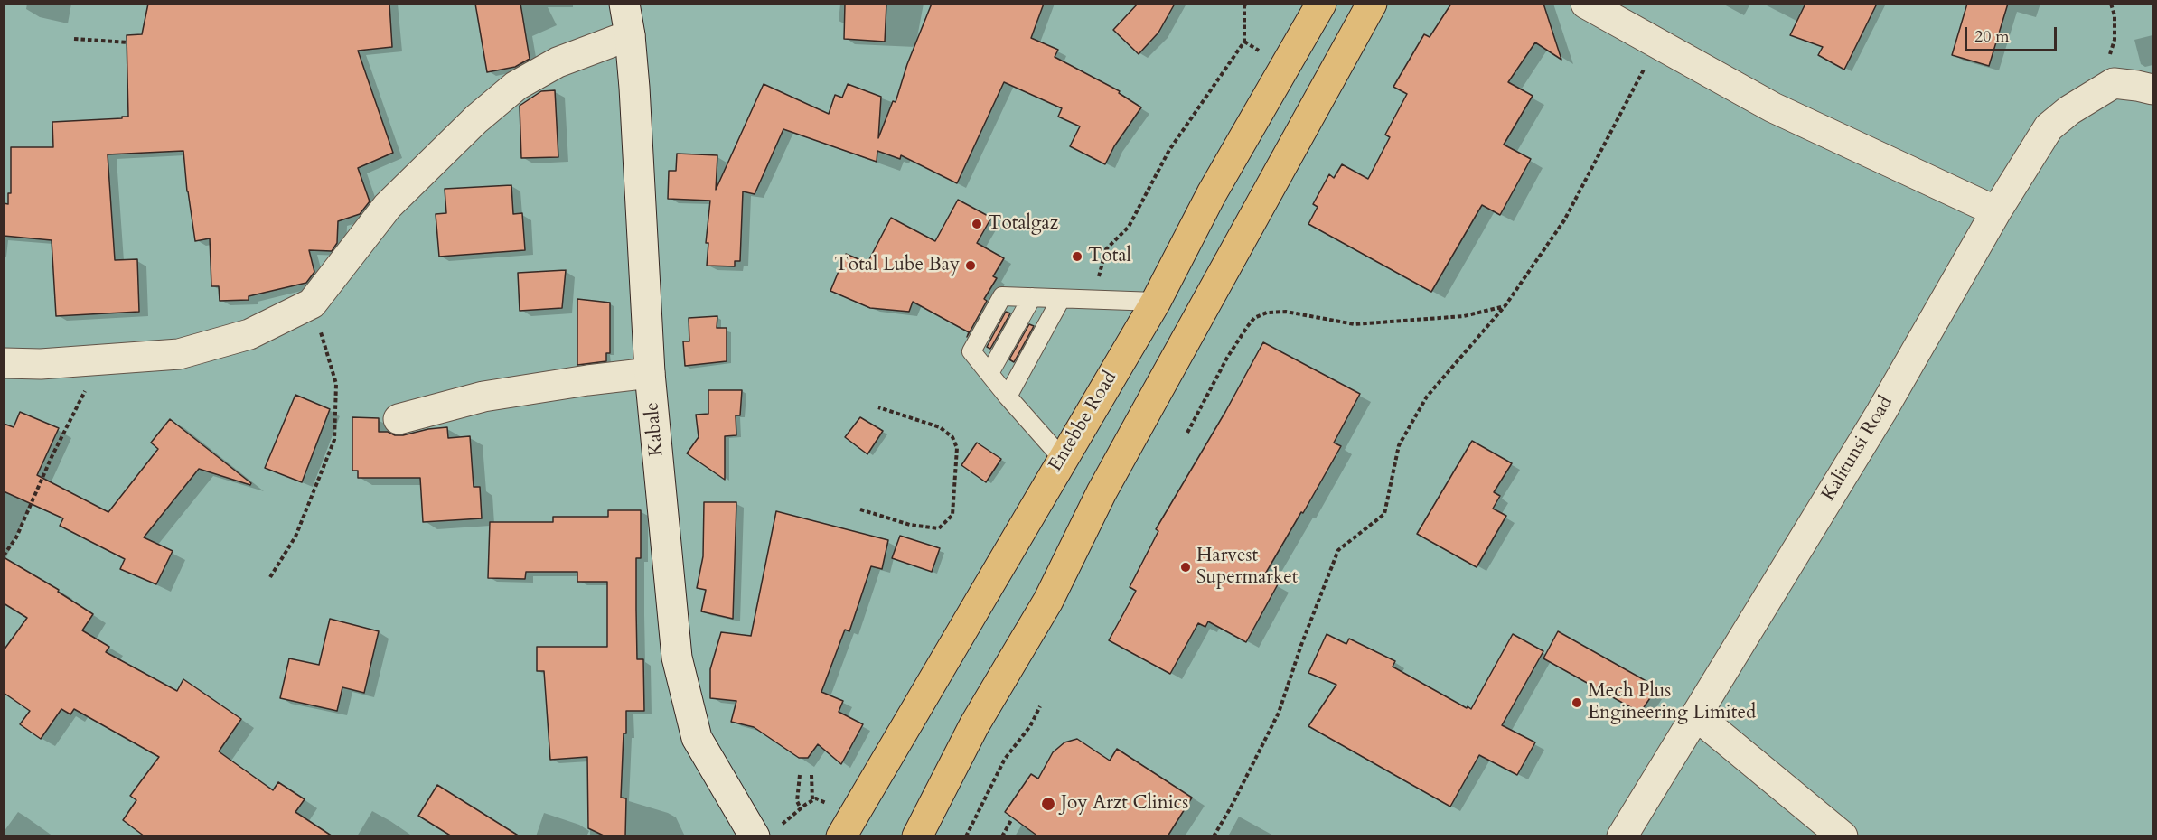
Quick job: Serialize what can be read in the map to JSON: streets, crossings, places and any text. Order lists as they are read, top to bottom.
{
  "streets": {
    "highway": ["Entebbe Road"],
    "street": ["Kabale", "Kalitunsi Road"]
  },
  "places": [
    "Totalgaz",
    "Total",
    "Total Lube Bay",
    "Harvest Supermarket",
    "Mech Plus Engineering Limited",
    "Joy Arzt Clinics"
  ],
  "scale_bar": "20 m"
}
